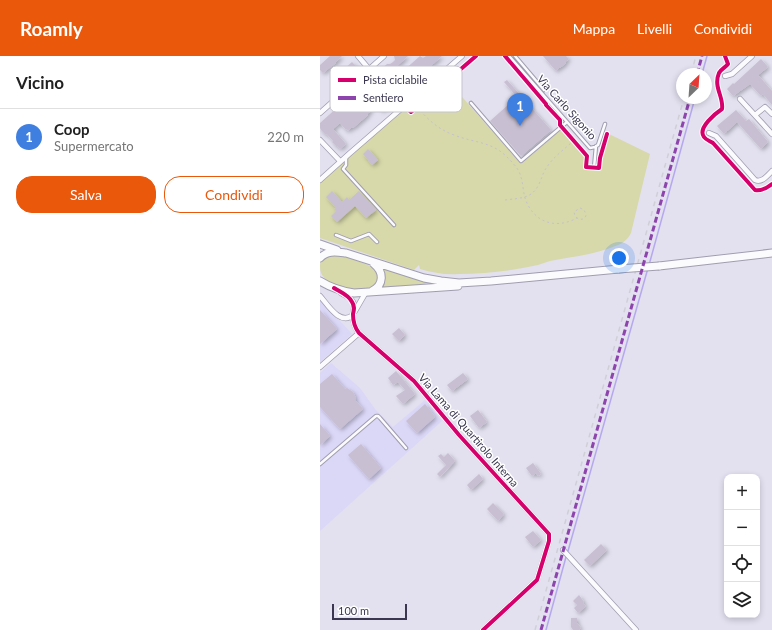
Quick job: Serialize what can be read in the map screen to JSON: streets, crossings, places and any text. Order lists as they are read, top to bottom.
{
  "streets": {
    "street": ["Via Lama di Quartirolo Interna"],
    "lane": ["Via Carlo Sigonio"]
  },
  "legend": ["Pista ciclabile", "Sentiero"],
  "scale_bar": "100 m",
  "north": "top right",
  "page": {
    "header": "Roamly",
    "nav": ["Mappa", "Livelli", "Condividi"],
    "heading": "Vicino",
    "pins": "1",
    "list": [
      {
        "mark": "1",
        "name": "Coop",
        "note": "Supermercato",
        "value": "220 m"
      }
    ],
    "buttons": ["Salva", "Condividi"],
    "map_buttons": ["+", "−"],
    "scale": "100 m"
  }
}
